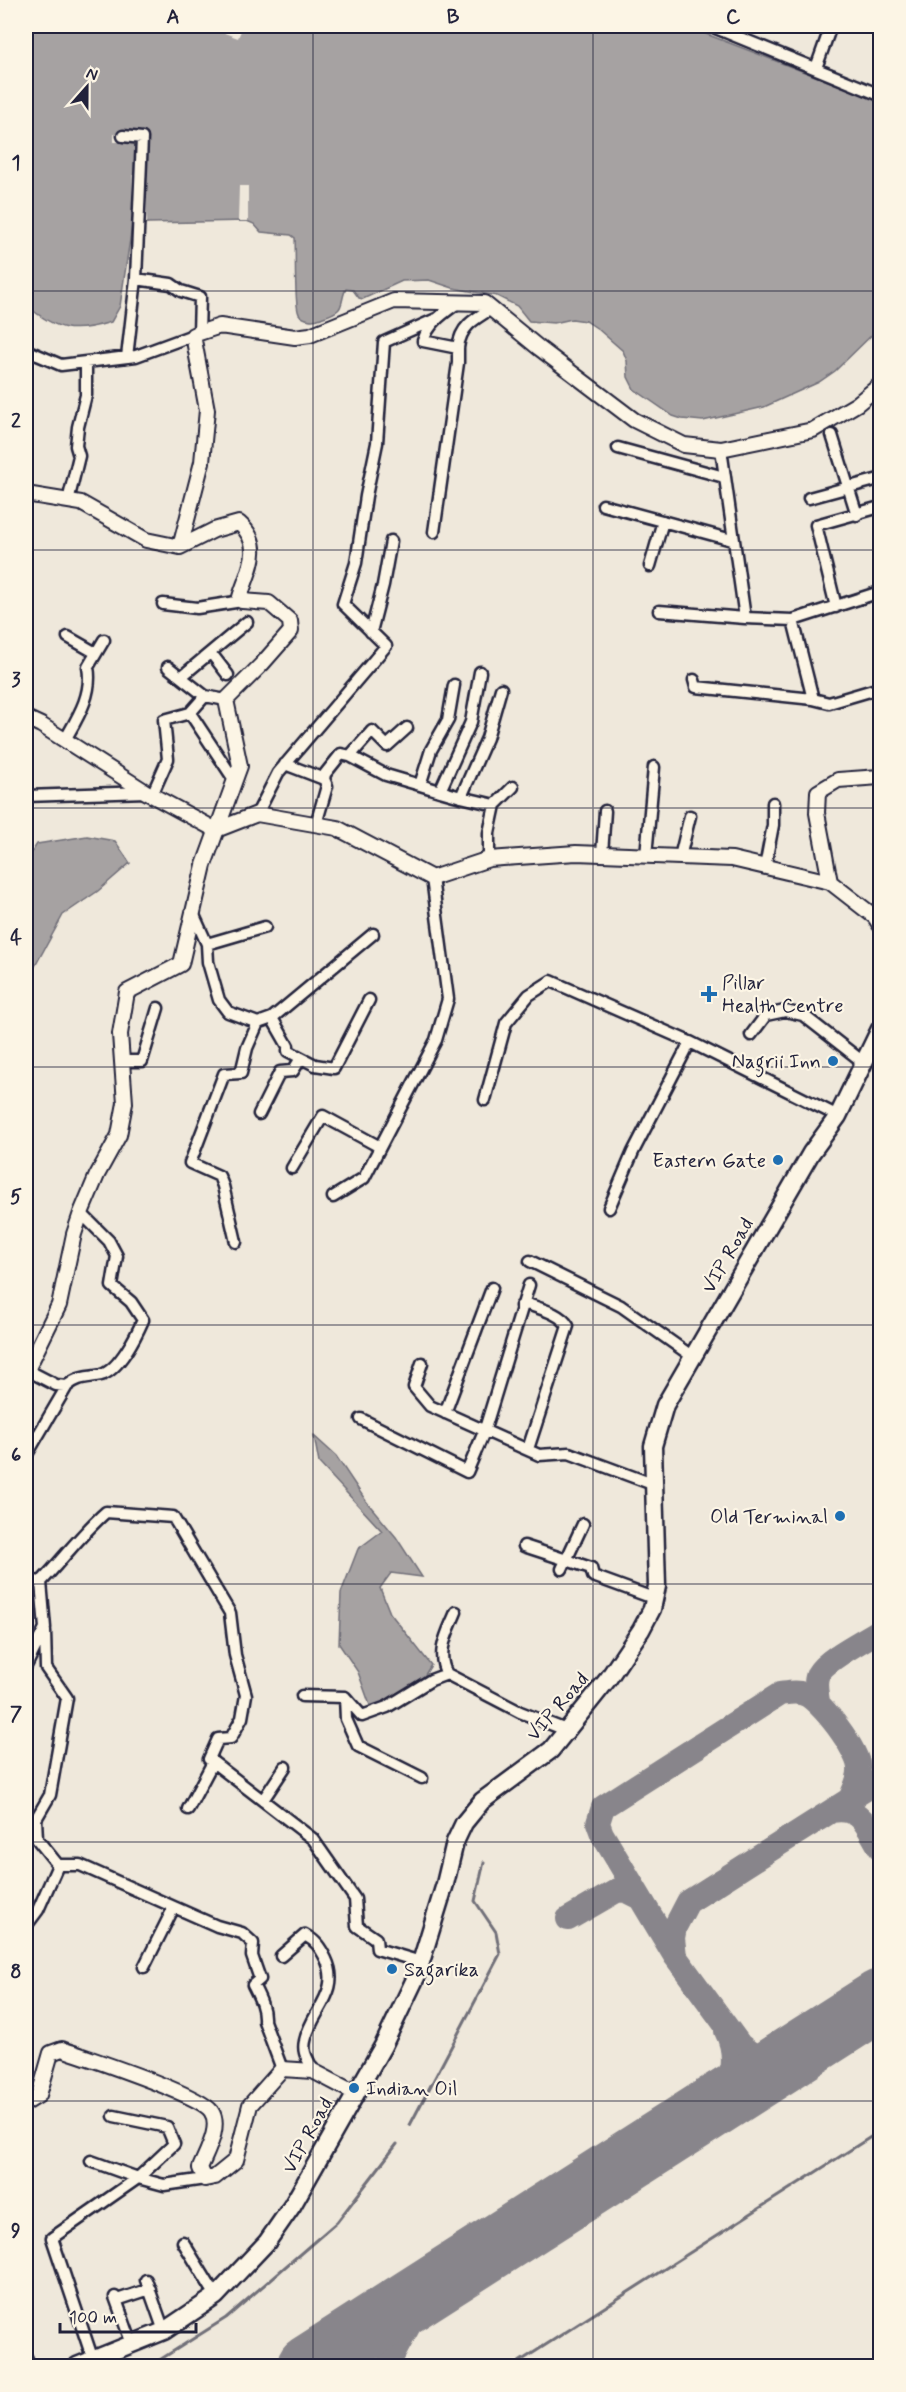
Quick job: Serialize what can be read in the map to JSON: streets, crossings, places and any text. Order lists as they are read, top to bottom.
{
  "streets": {
    "highway": ["VIP Road"]
  },
  "places": {
    "health": ["Pillar Health Centre"],
    "other": [
      "Nagrii Inn",
      "Eastern Gate",
      "Old Terminal",
      "Sagarika",
      "Indian Oil"
    ]
  },
  "scale_bar": "100 m",
  "north": "top",
  "grid": {
    "columns": ["A", "B", "C"],
    "rows": [
      "1",
      "2",
      "3",
      "4",
      "5",
      "6",
      "7",
      "8",
      "9"
    ]
  }
}
